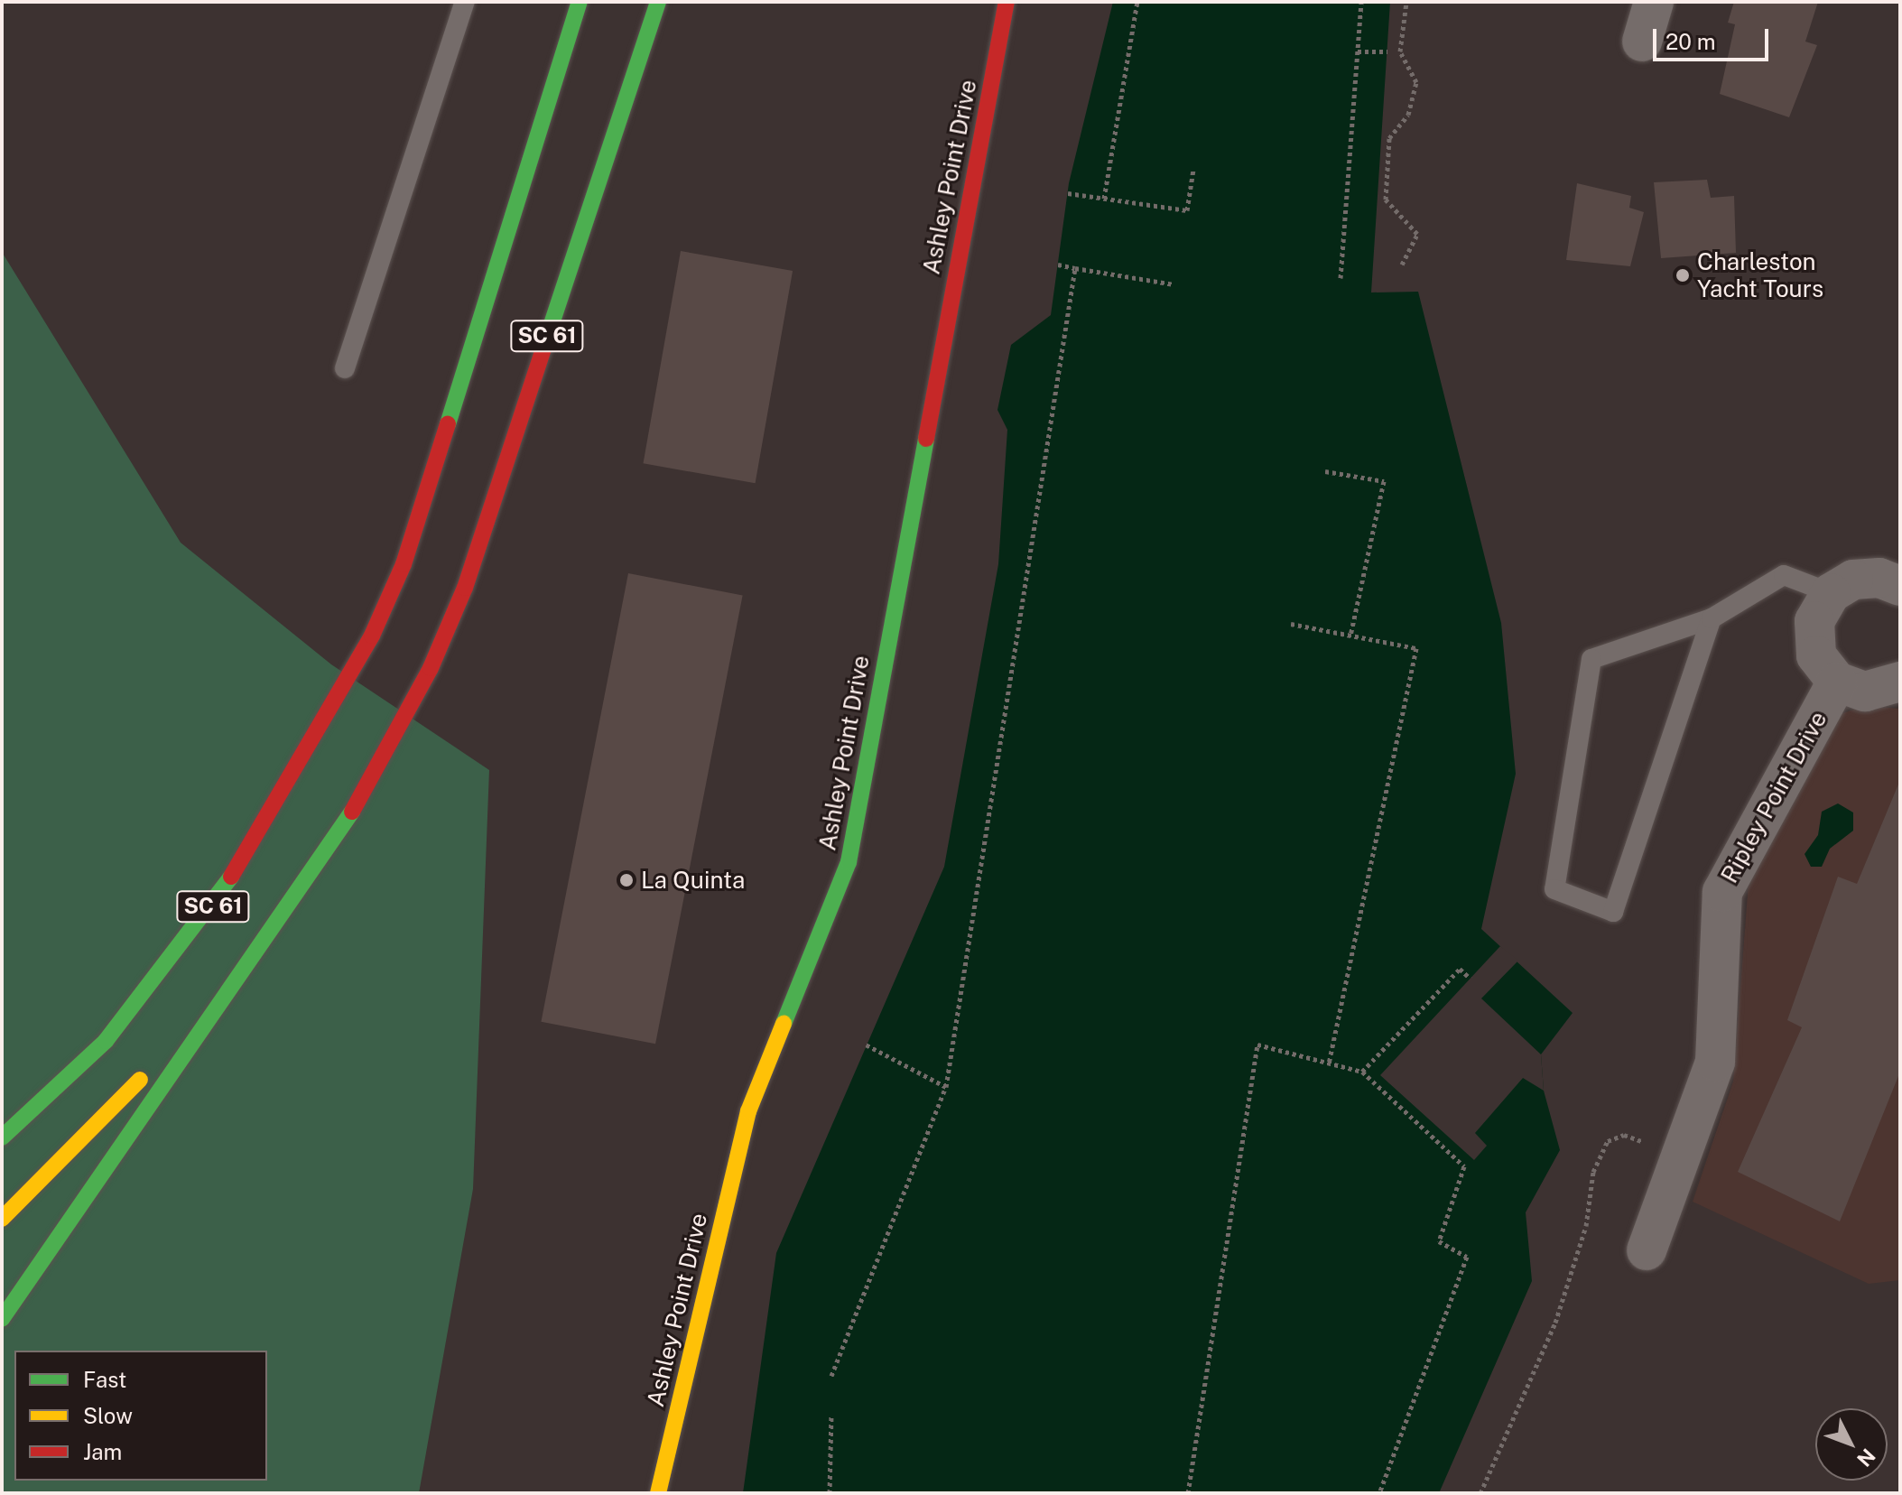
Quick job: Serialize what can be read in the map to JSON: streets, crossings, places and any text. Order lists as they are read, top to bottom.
{
  "streets": {
    "main road": ["Ashley Point Drive", "SC 61"],
    "street": ["Ripley Point Drive"]
  },
  "places": ["Charleston Yacht Tours", "La Quinta"],
  "legend": ["Fast", "Slow", "Jam"],
  "scale_bar": "20 m",
  "north": "bottom right"
}
